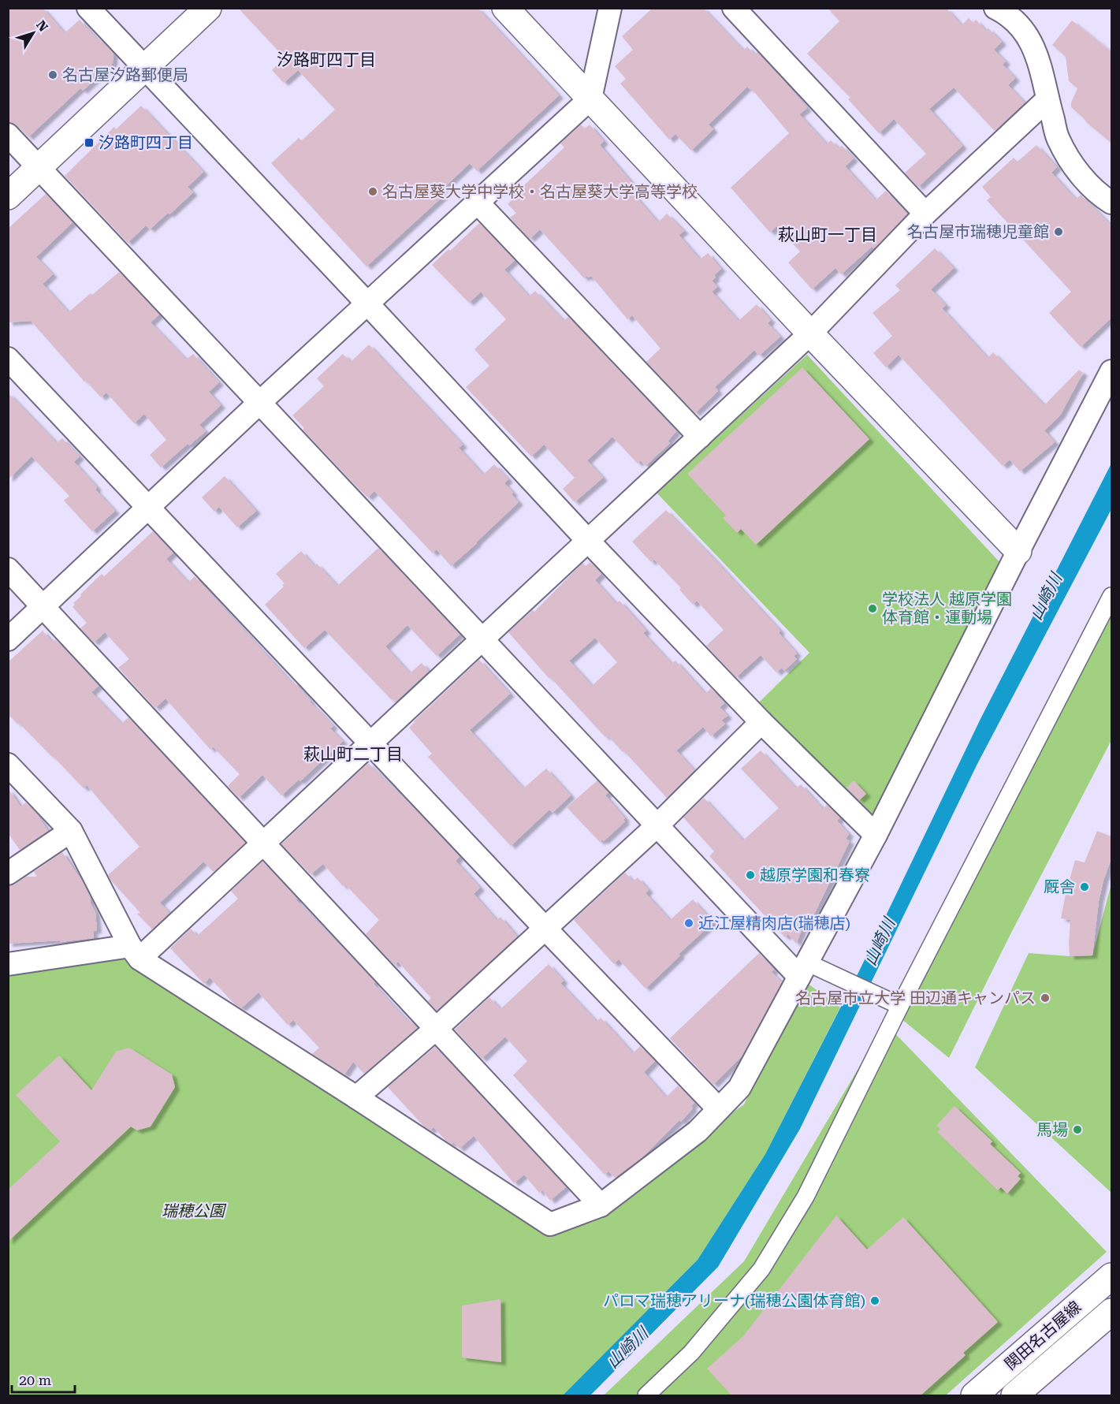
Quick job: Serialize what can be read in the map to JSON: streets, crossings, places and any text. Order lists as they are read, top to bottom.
{
  "streets": {
    "street": ["関田名古屋線"]
  },
  "districts": ["汐路町四丁目", "萩山町一丁目", "萩山町二丁目"],
  "water": ["山崎川"],
  "parks": ["瑞穂公園"],
  "places": {
    "other": [
      "名古屋汐路郵便局",
      "名古屋葵大学中学校・名古屋葵大学高等学校",
      "名古屋市瑞穂児童館",
      "学校法人 越原学園 体育館・運動場",
      "越原学園和春寮",
      "厩舎",
      "近江屋精肉店(瑞穂店)",
      "名古屋市立大学 田辺通キャンパス",
      "馬場",
      "パロマ瑞穂アリーナ(瑞穂公園体育館)"
    ],
    "transit": ["汐路町四丁目"]
  },
  "scale_bar": "20 m",
  "north": "top right"
}
